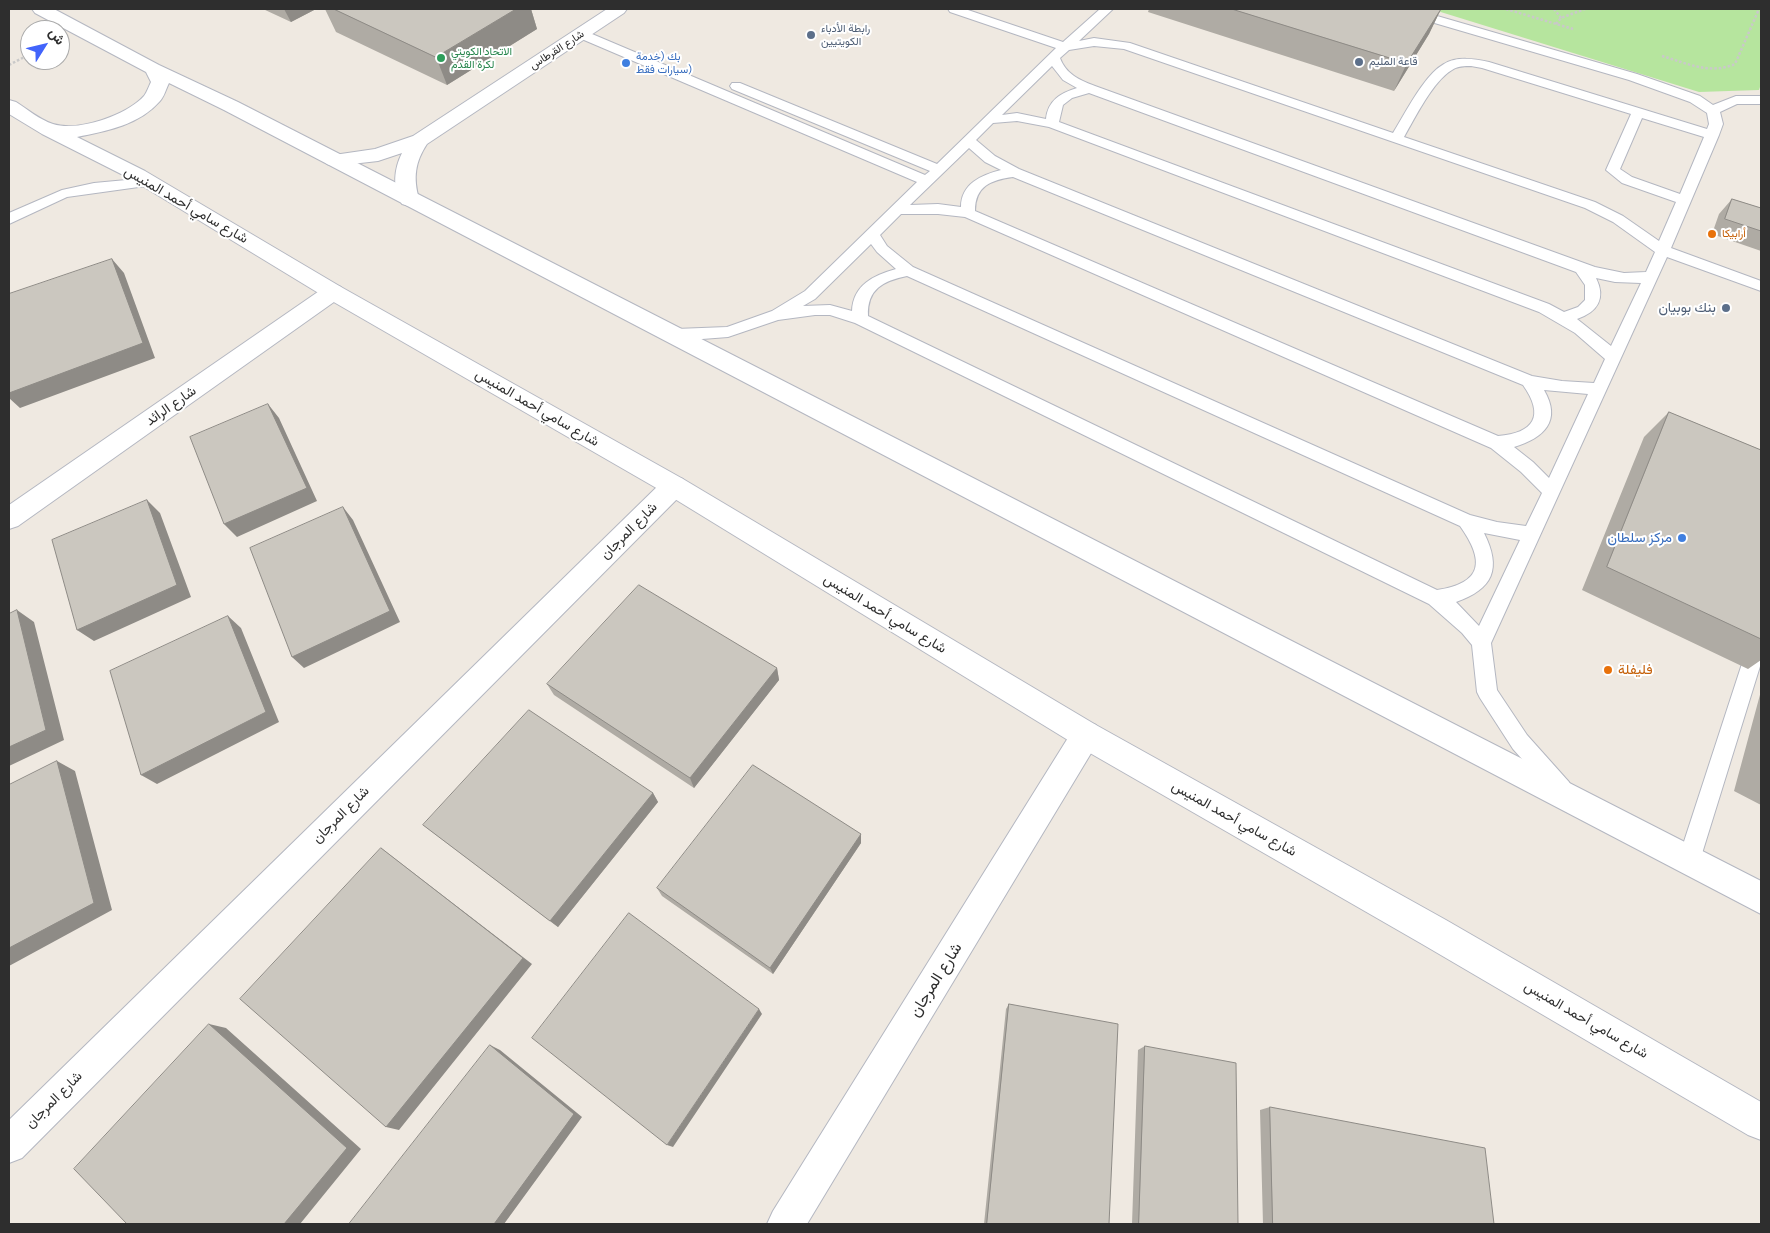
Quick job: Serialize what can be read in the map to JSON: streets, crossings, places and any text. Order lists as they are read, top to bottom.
{
  "streets": {
    "main road": [
      "شارع القرطاس",
      "شارع سامي أحمد المنيس",
      "شارع الرائد",
      "شارع المرجان"
    ]
  },
  "crossings": [
    ["شارع سامي أحمد المنيس", "شارع الرائد"],
    ["شارع سامي أحمد المنيس", "شارع المرجان"]
  ],
  "places": [
    "رابطة الأدباء الكويتيين",
    "الاتحاد الكويتي لكرة القدم",
    "قاعة المليم",
    "بك (خدمة سيارات فقط)",
    "أرابيكا",
    "بنك بوبيان",
    "مركز سلطان",
    "فليفلة"
  ],
  "north": "top right"
}
